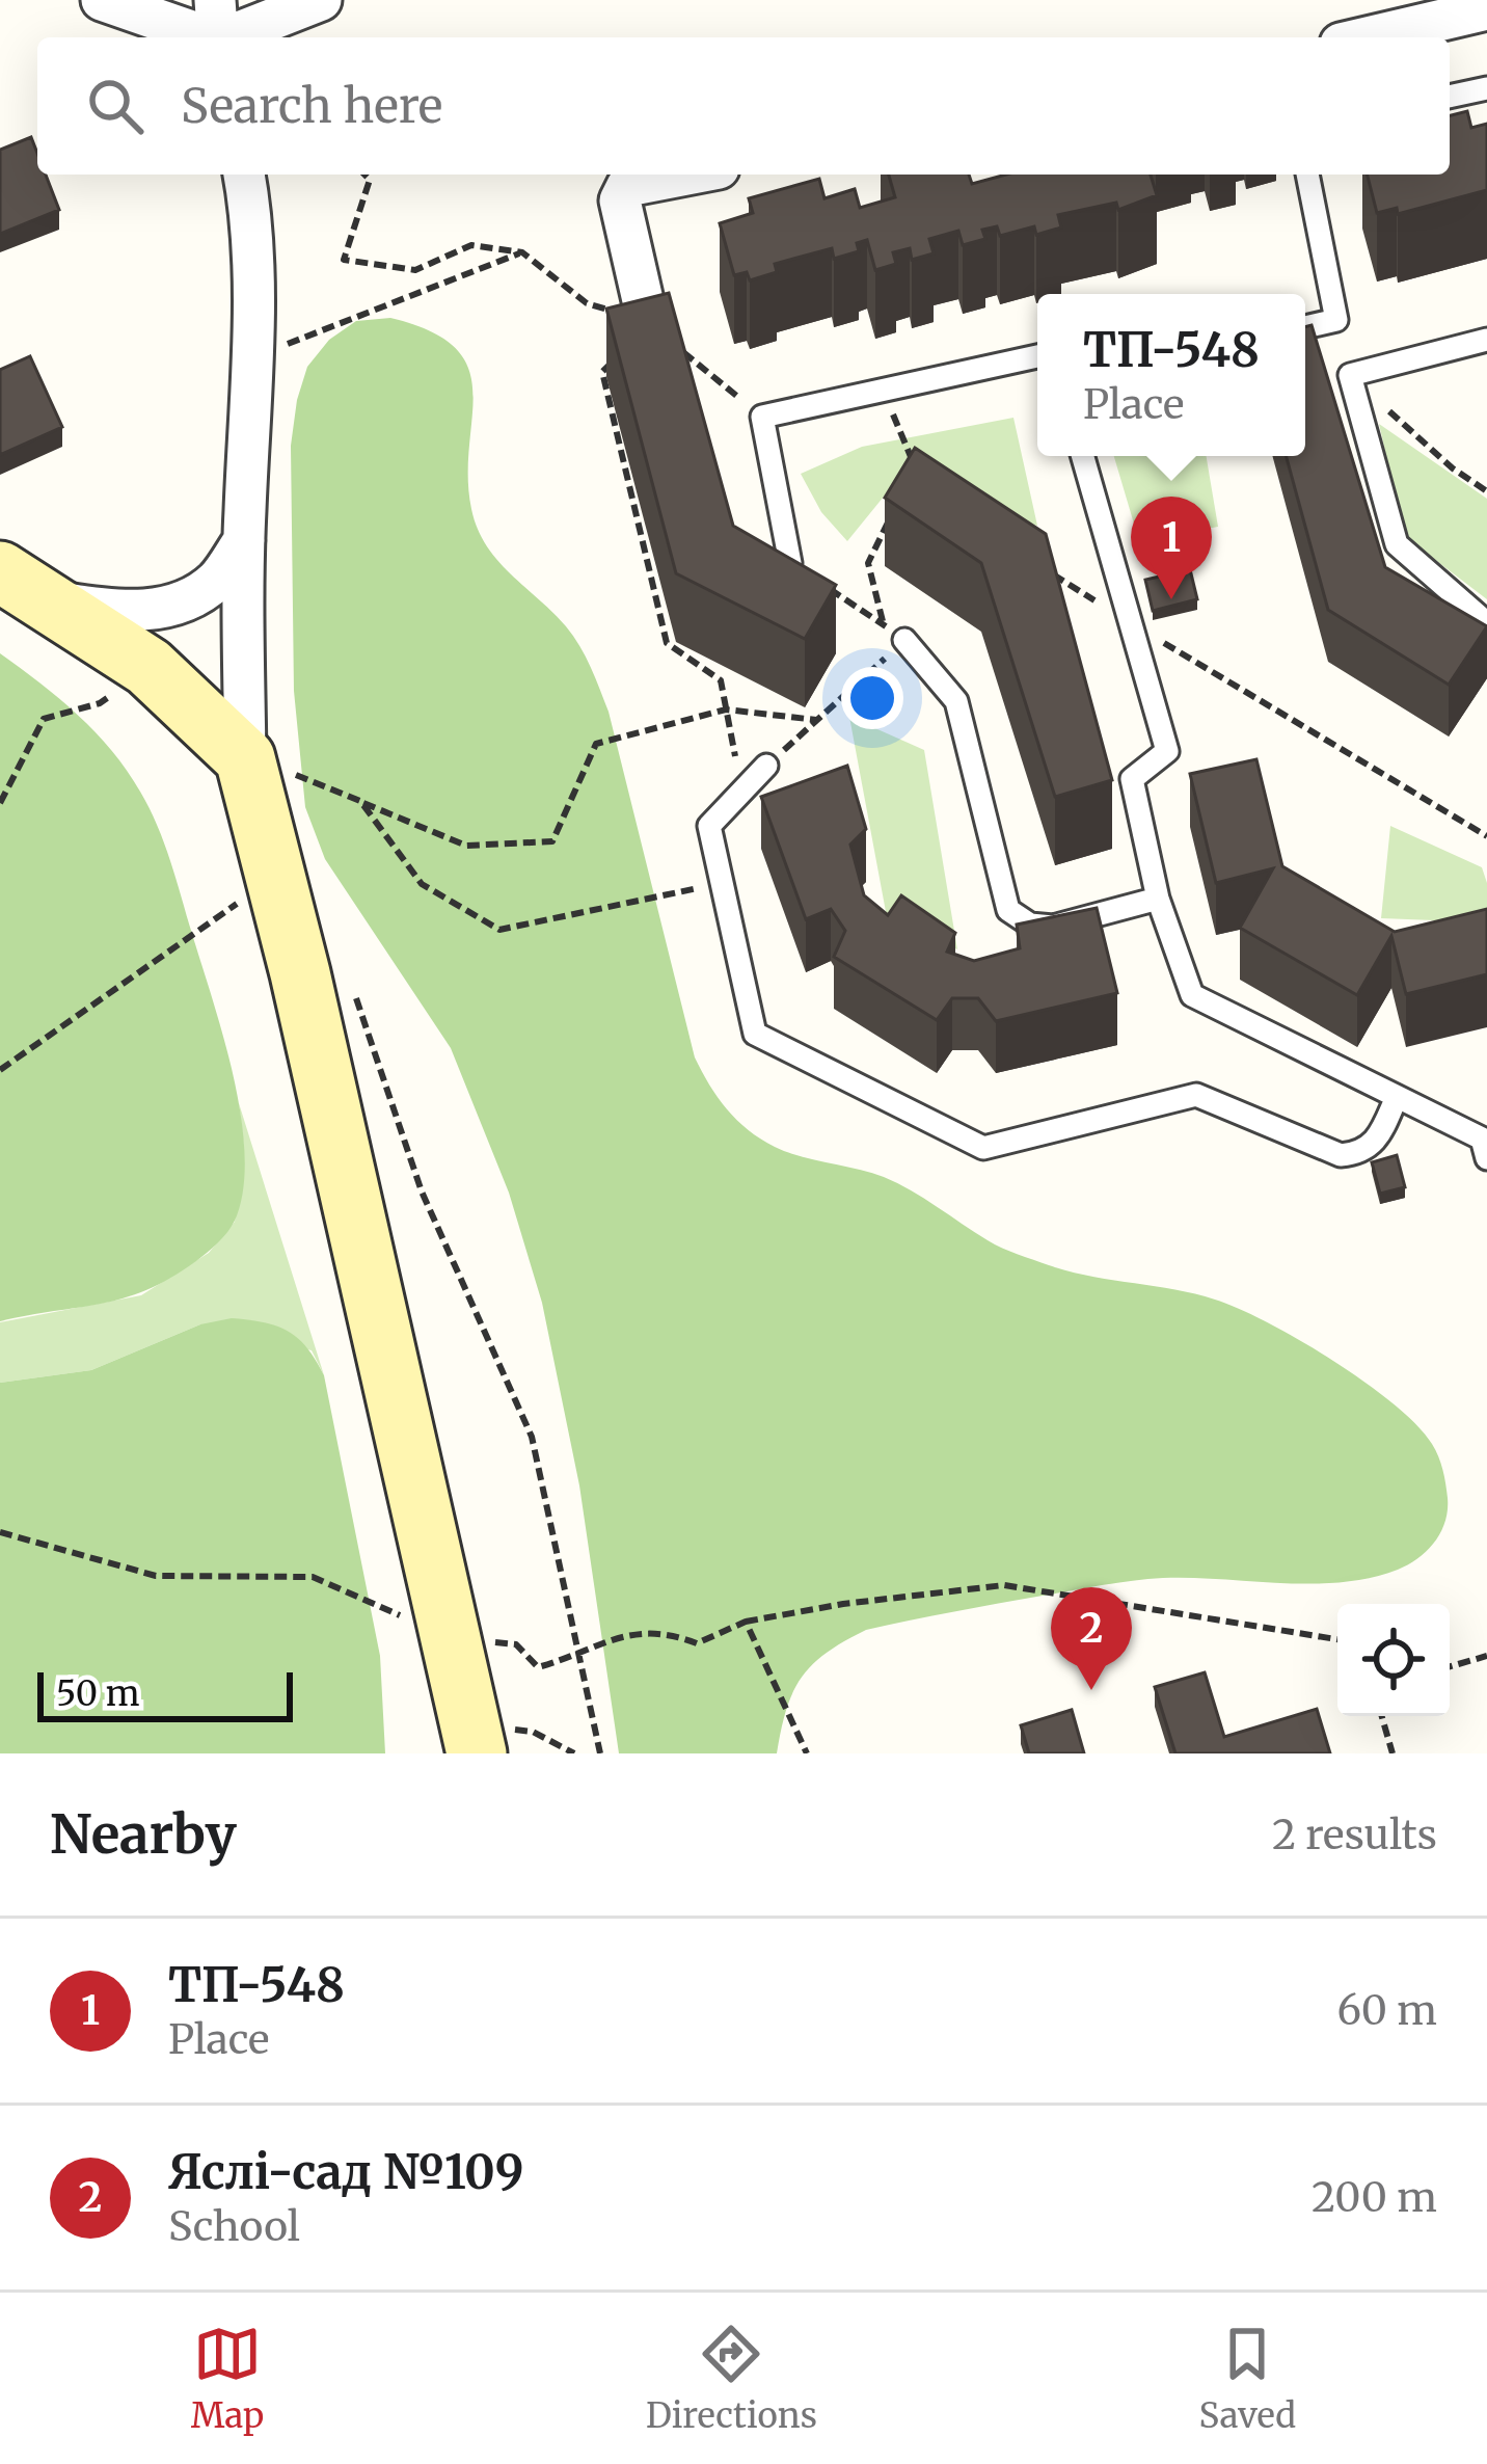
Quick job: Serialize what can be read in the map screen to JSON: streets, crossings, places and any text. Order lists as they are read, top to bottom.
{
  "scale_bar": "50 m",
  "page": {
    "search": "Search here",
    "popup": ["ТП-548", "Place"],
    "pins": ["1", "2"],
    "scale": "50 m",
    "heading": ["Nearby", "2 results"],
    "list": [
      {
        "mark": "1",
        "name": "ТП-548",
        "note": "Place",
        "value": "60 m"
      },
      {
        "mark": "2",
        "name": "Яслі-сад №109",
        "note": "School",
        "value": "200 m"
      }
    ],
    "nav": ["Map", "Directions", "Saved"]
  }
}
